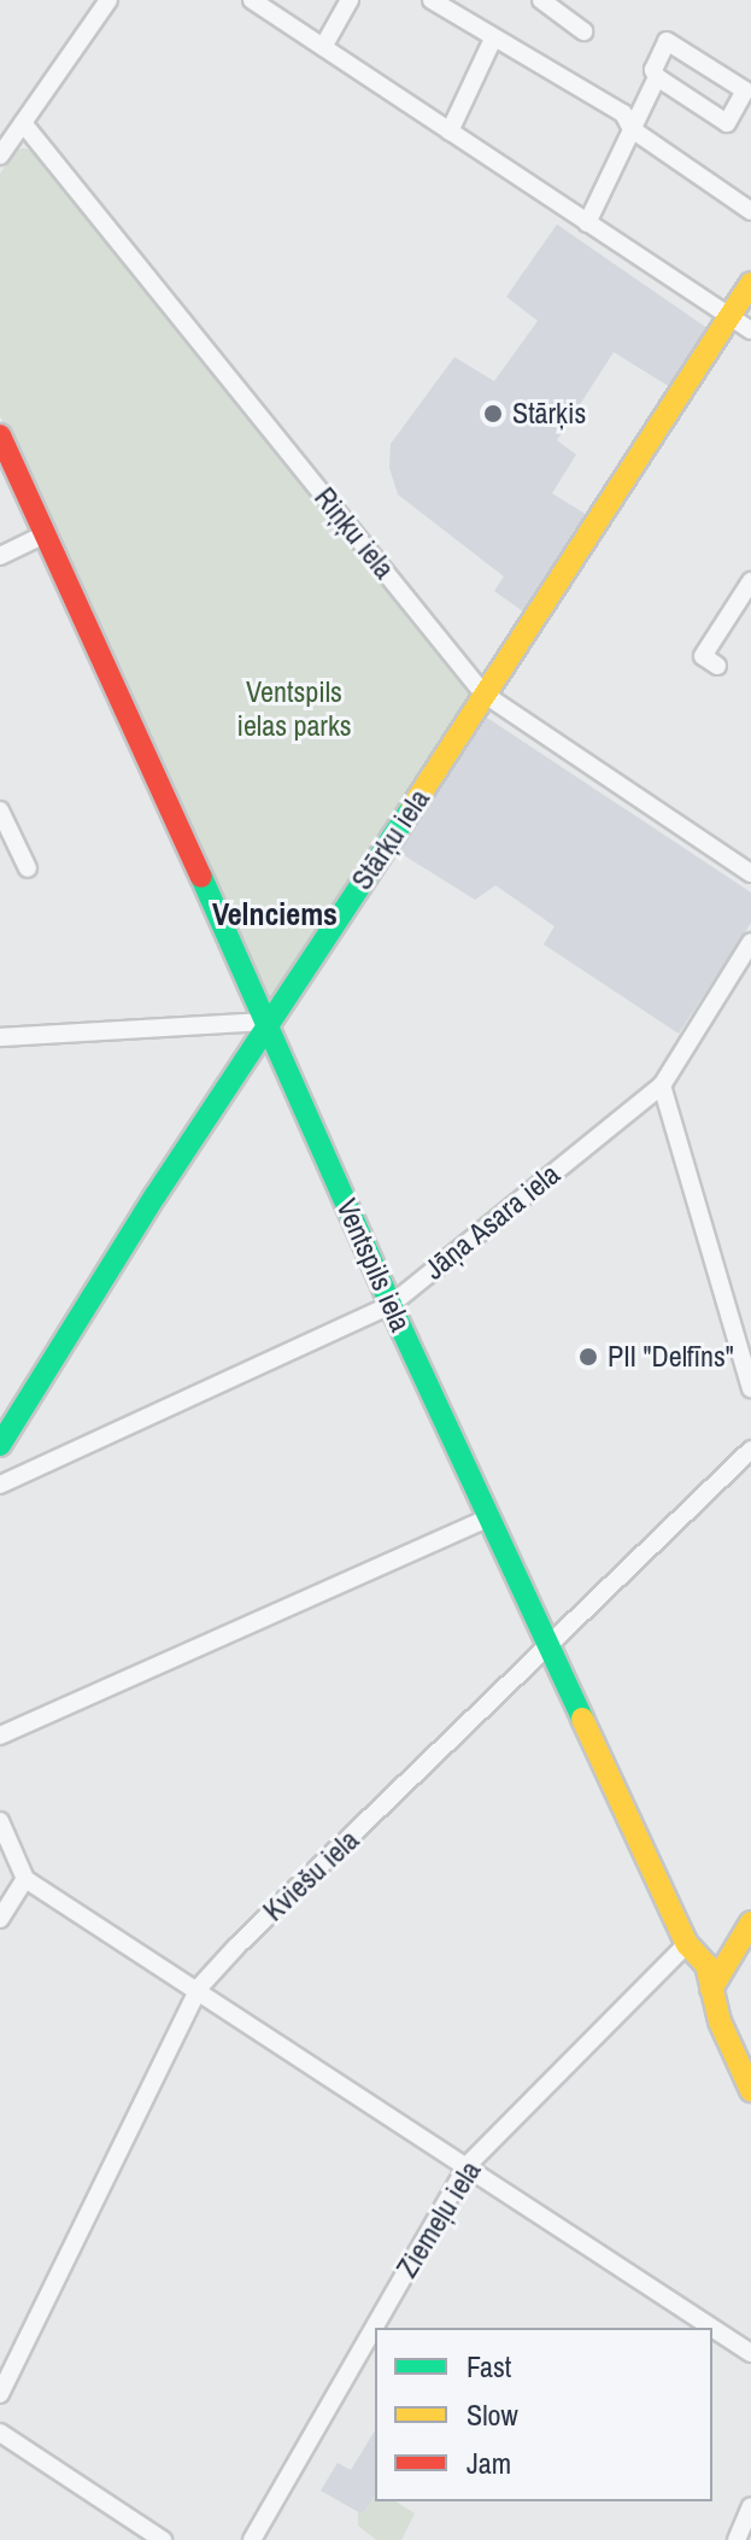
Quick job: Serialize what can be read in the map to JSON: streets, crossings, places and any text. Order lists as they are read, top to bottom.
{
  "streets": {
    "street": [
      "Riņķu iela",
      "Stārķu iela",
      "Jāņa Asara iela",
      "Ventspils iela",
      "Kviešu iela",
      "Ziemeļu iela"
    ]
  },
  "crossings": [
    ["Riņķu iela", "Stārķu iela"],
    ["Stārķu iela", "Ventspils iela"],
    ["Jāņa Asara iela", "Ventspils iela"],
    ["Ventspils iela", "Kviešu iela"],
    ["Ventspils iela", "Ziemeļu iela"]
  ],
  "districts": ["Velnciems"],
  "parks": ["Ventspils ielas parks"],
  "places": ["Stārķis", "PII \"Delfīns\""],
  "legend": ["Fast", "Slow", "Jam"]
}
